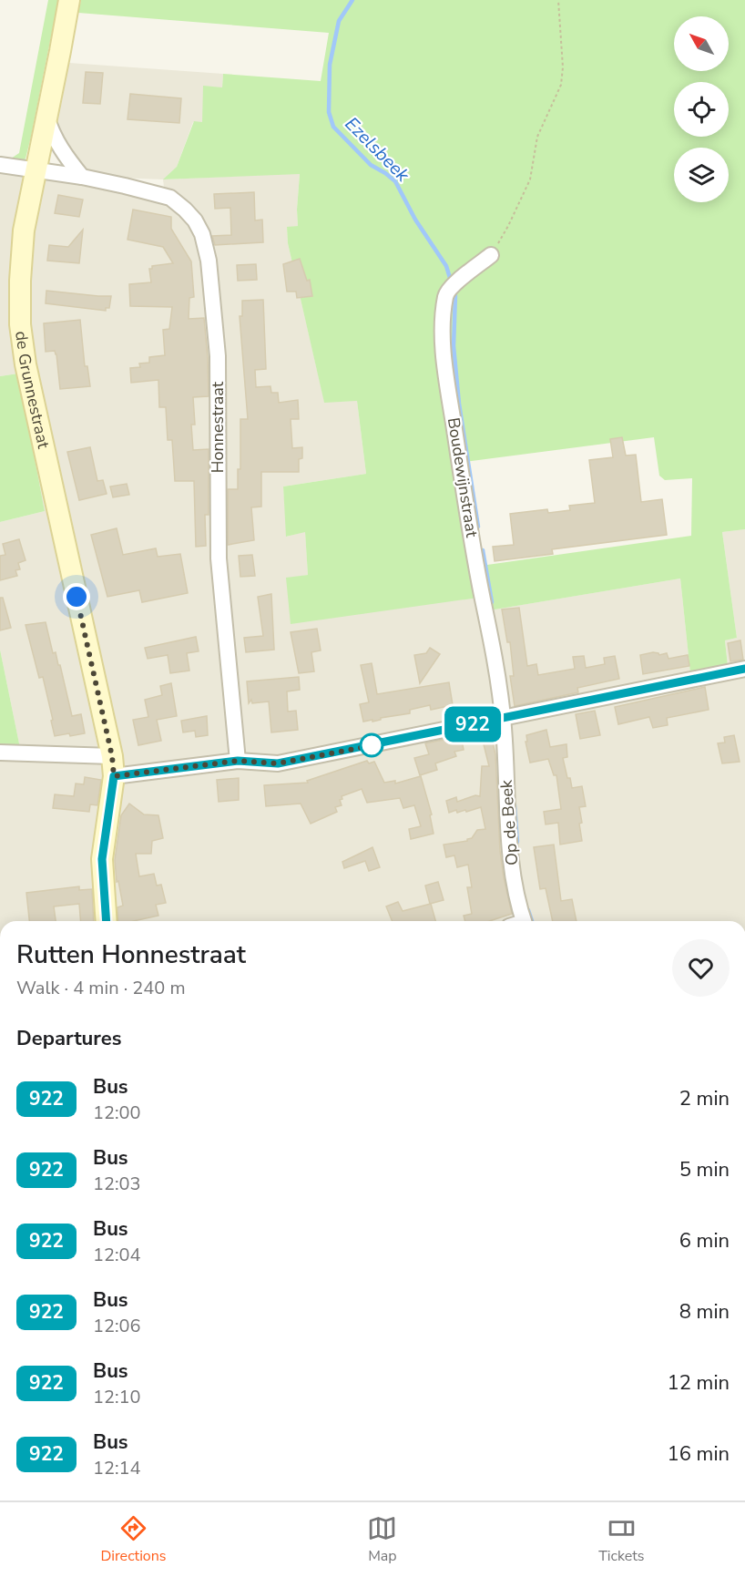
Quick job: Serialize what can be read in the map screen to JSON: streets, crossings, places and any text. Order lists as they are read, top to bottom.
{
  "streets": {
    "street": [
      "de Grunnestraat",
      "Honnestraat",
      "Boudewijnstraat",
      "Op de Beek"
    ]
  },
  "crossings": [
    ["de Grunnestraat", "Honnestraat"],
    ["Boudewijnstraat", "Op de Beek"]
  ],
  "water": ["Ezelsbeek"],
  "lines": ["bus line 922"],
  "north": "top left",
  "page": {
    "on_map": "922",
    "heading": [
      ["Rutten Honnestraat", "Walk · 4 min · 240 m"],
      "Departures"
    ],
    "list": [
      {
        "mark": "922",
        "name": "Bus",
        "note": "12:00",
        "value": "2 min"
      },
      {
        "mark": "922",
        "name": "Bus",
        "note": "12:03",
        "value": "5 min"
      },
      {
        "mark": "922",
        "name": "Bus",
        "note": "12:04",
        "value": "6 min"
      },
      {
        "mark": "922",
        "name": "Bus",
        "note": "12:06",
        "value": "8 min"
      },
      {
        "mark": "922",
        "name": "Bus",
        "note": "12:10",
        "value": "12 min"
      },
      {
        "mark": "922",
        "name": "Bus",
        "note": "12:14",
        "value": "16 min"
      }
    ],
    "tabs": ["Directions", "Map", "Tickets"]
  }
}
